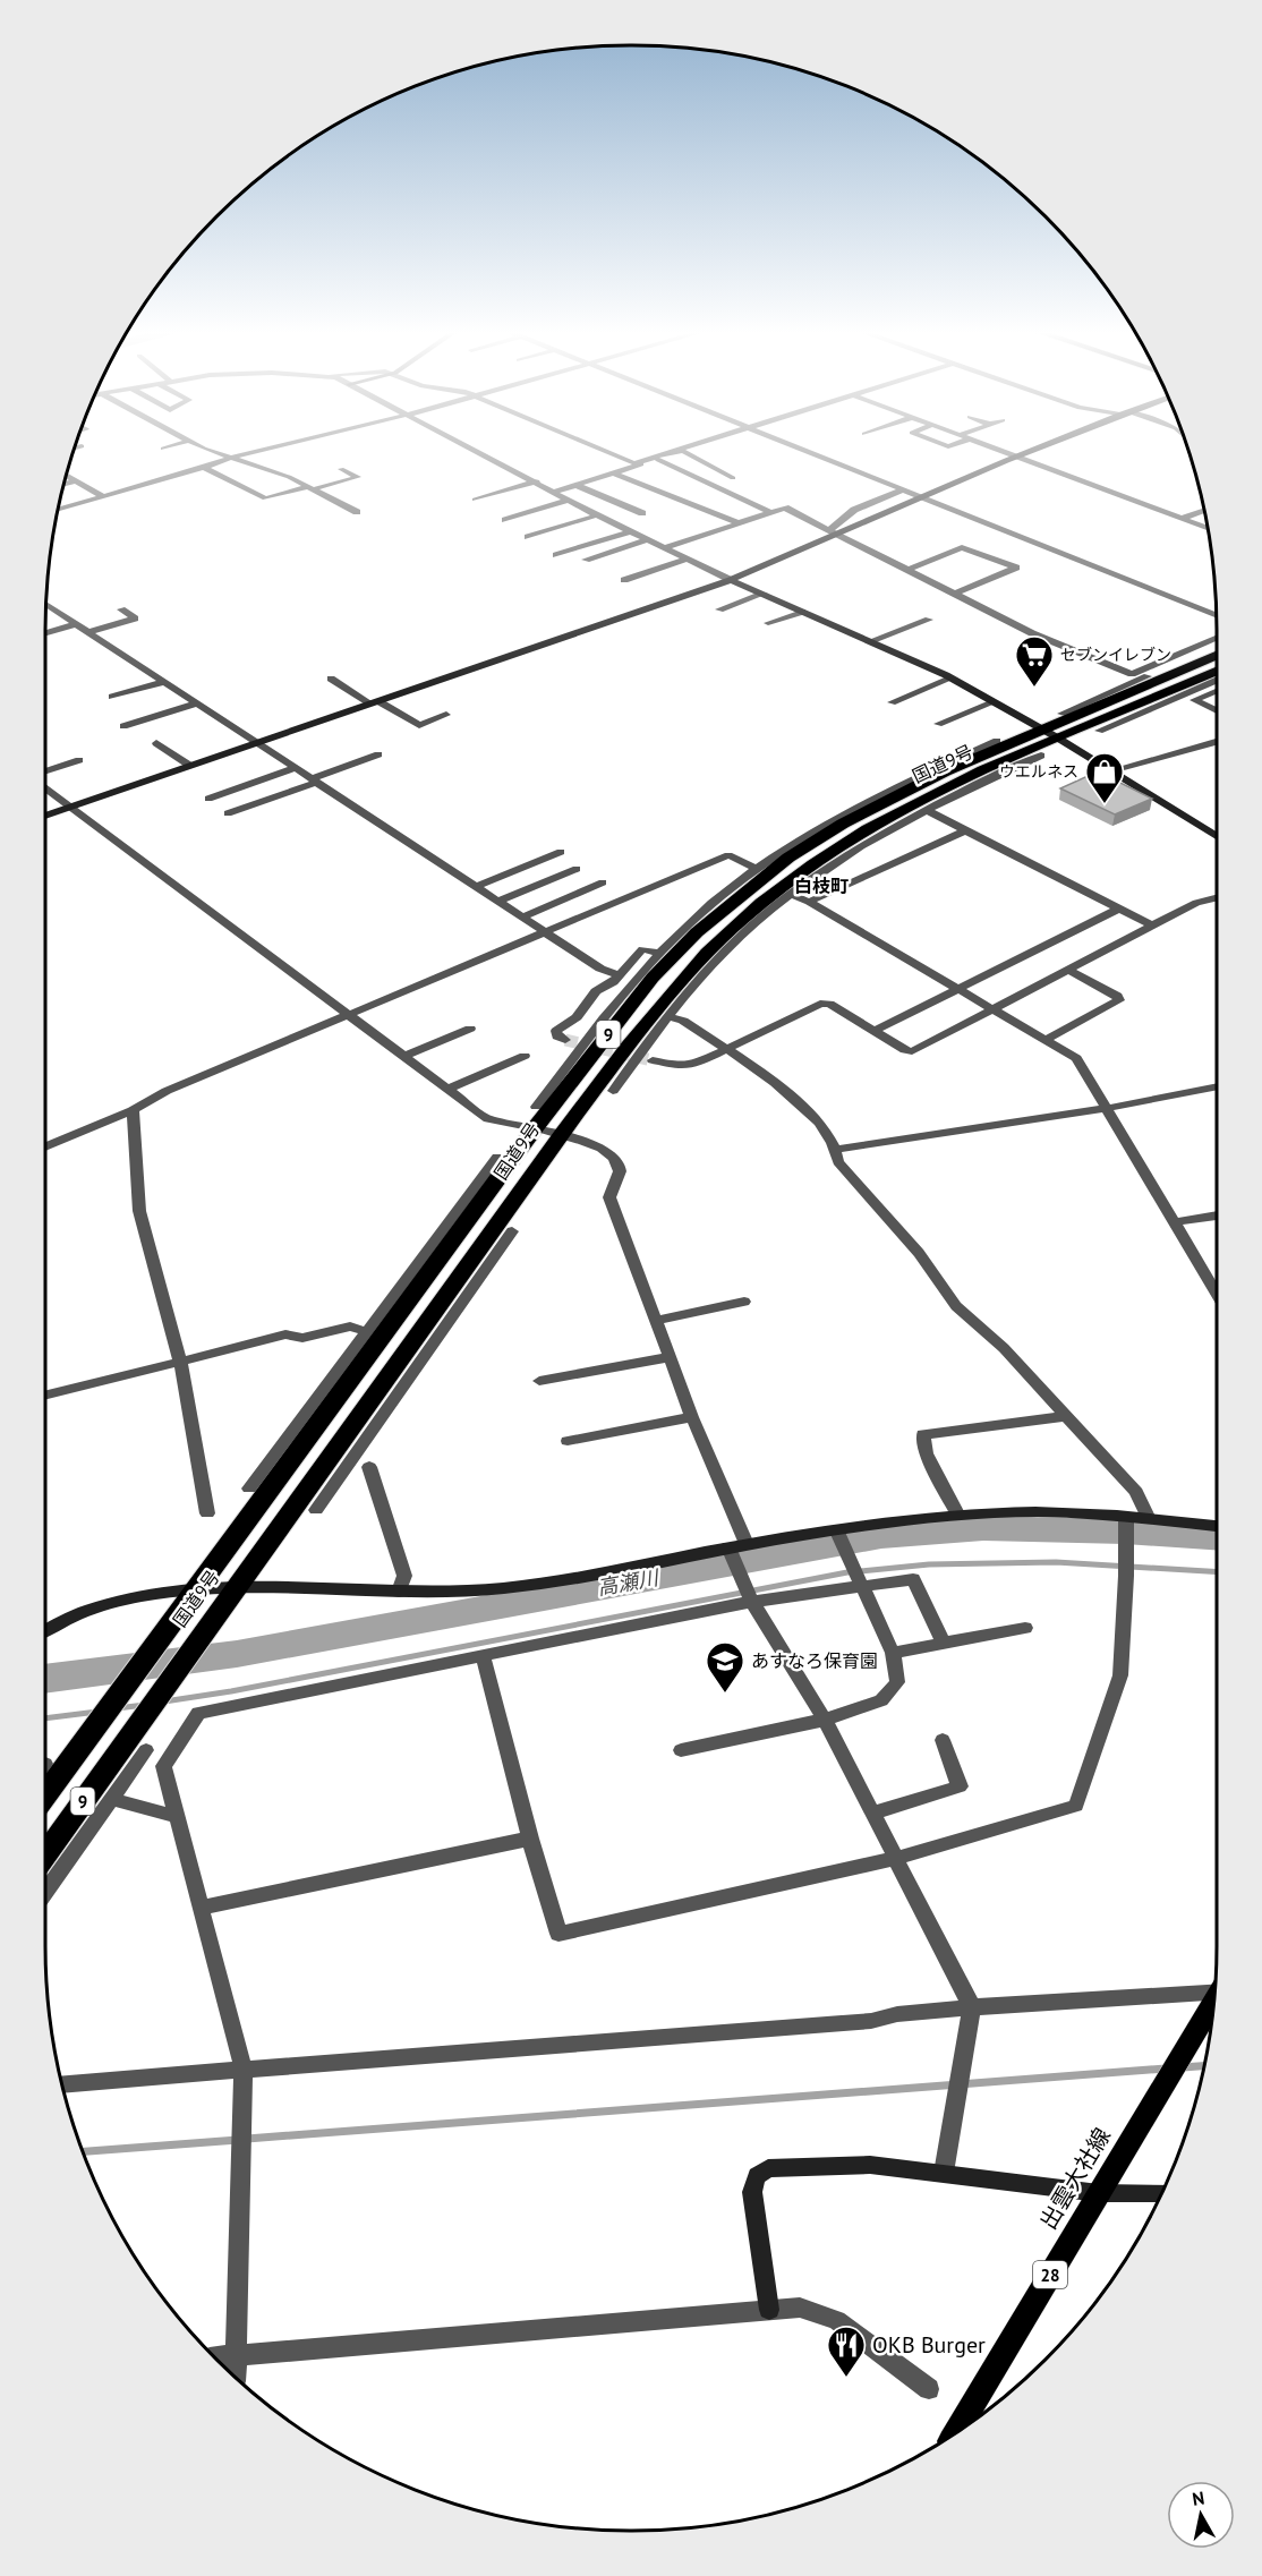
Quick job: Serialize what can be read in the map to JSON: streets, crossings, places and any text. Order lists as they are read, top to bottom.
{
  "streets": {
    "highway": ["国道9号", "9"],
    "main road": ["出雲大社線", "28"]
  },
  "districts": ["白枝町"],
  "water": ["高瀬川"],
  "places": {
    "supermarket": ["セブンイレブン"],
    "shop": ["ウエルネス"],
    "school or university": ["あすなろ保育園"],
    "restaurant": ["OKB Burger"]
  },
  "north": "top"
}
